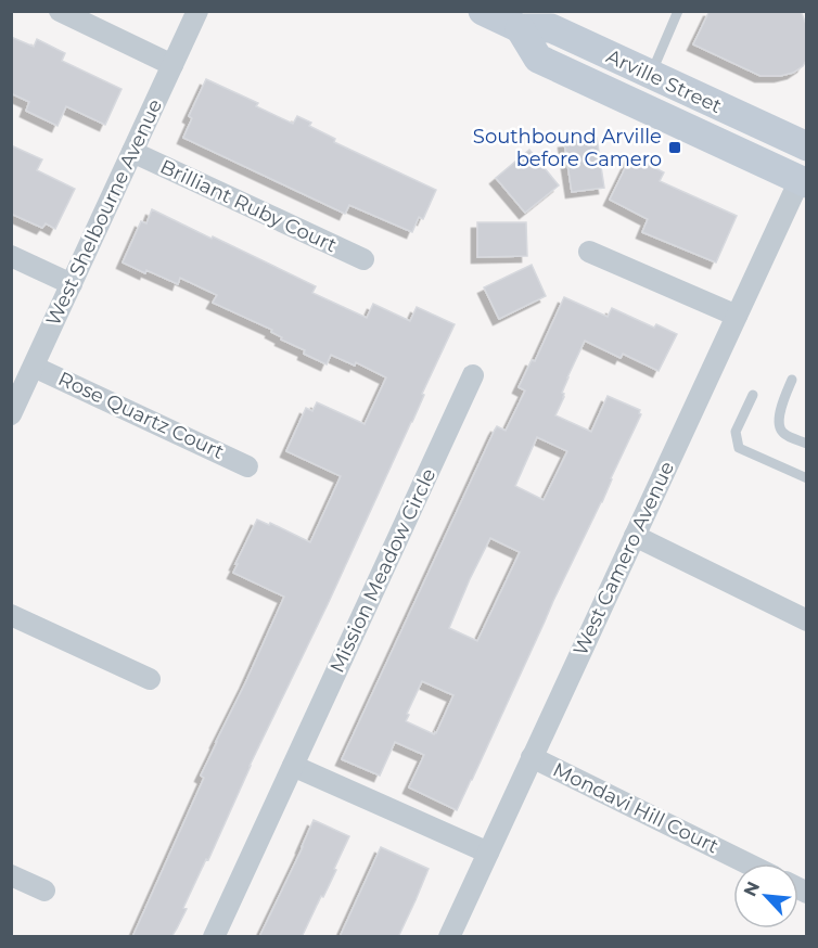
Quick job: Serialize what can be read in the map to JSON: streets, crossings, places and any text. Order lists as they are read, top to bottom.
{
  "streets": {
    "street": [
      "Arville Street",
      "Brilliant Ruby Court",
      "West Shelbourne Avenue",
      "Rose Quartz Court",
      "West Camero Avenue",
      "Mission Meadow Circle",
      "Mondavi Hill Court"
    ]
  },
  "crossings": [
    ["Arville Street", "West Camero Avenue"],
    ["Brilliant Ruby Court", "West Shelbourne Avenue"],
    ["West Shelbourne Avenue", "Rose Quartz Court"],
    ["West Camero Avenue", "Mondavi Hill Court"]
  ],
  "places": {
    "transit": ["Southbound Arville before Camero"]
  },
  "north": "top left"
}
